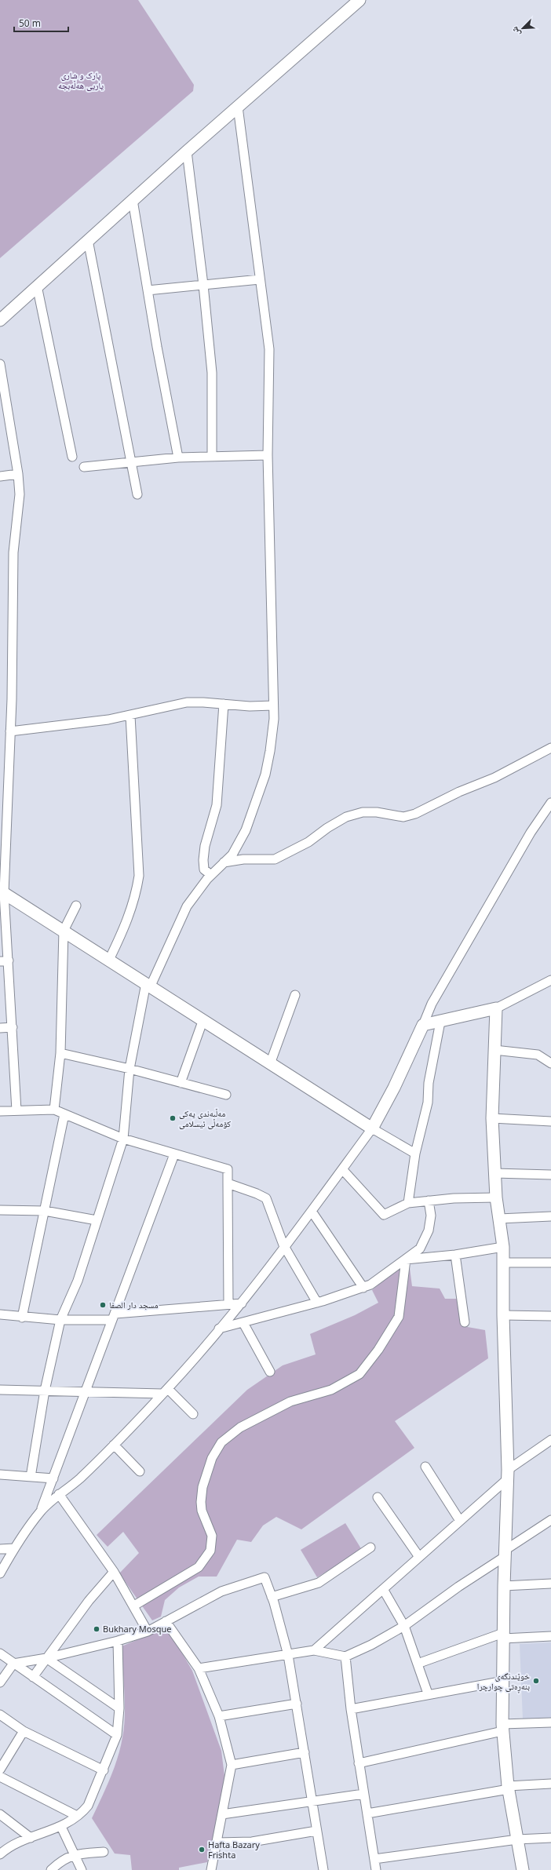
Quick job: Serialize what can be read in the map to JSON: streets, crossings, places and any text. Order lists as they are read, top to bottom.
{
  "parks": ["پارک و شاری یاریی ھەڵەبجە"],
  "places": [
    "مەڵبەندی یەکی کۆمەڵی ئیسلامی",
    "مسجد دار الصفا",
    "Bukhary Mosque",
    "خوێندنگەی بنەڕەتی چوارچرا",
    "Hafta Bazary Frishta"
  ],
  "scale_bar": "50 m",
  "north": "bottom left"
}
